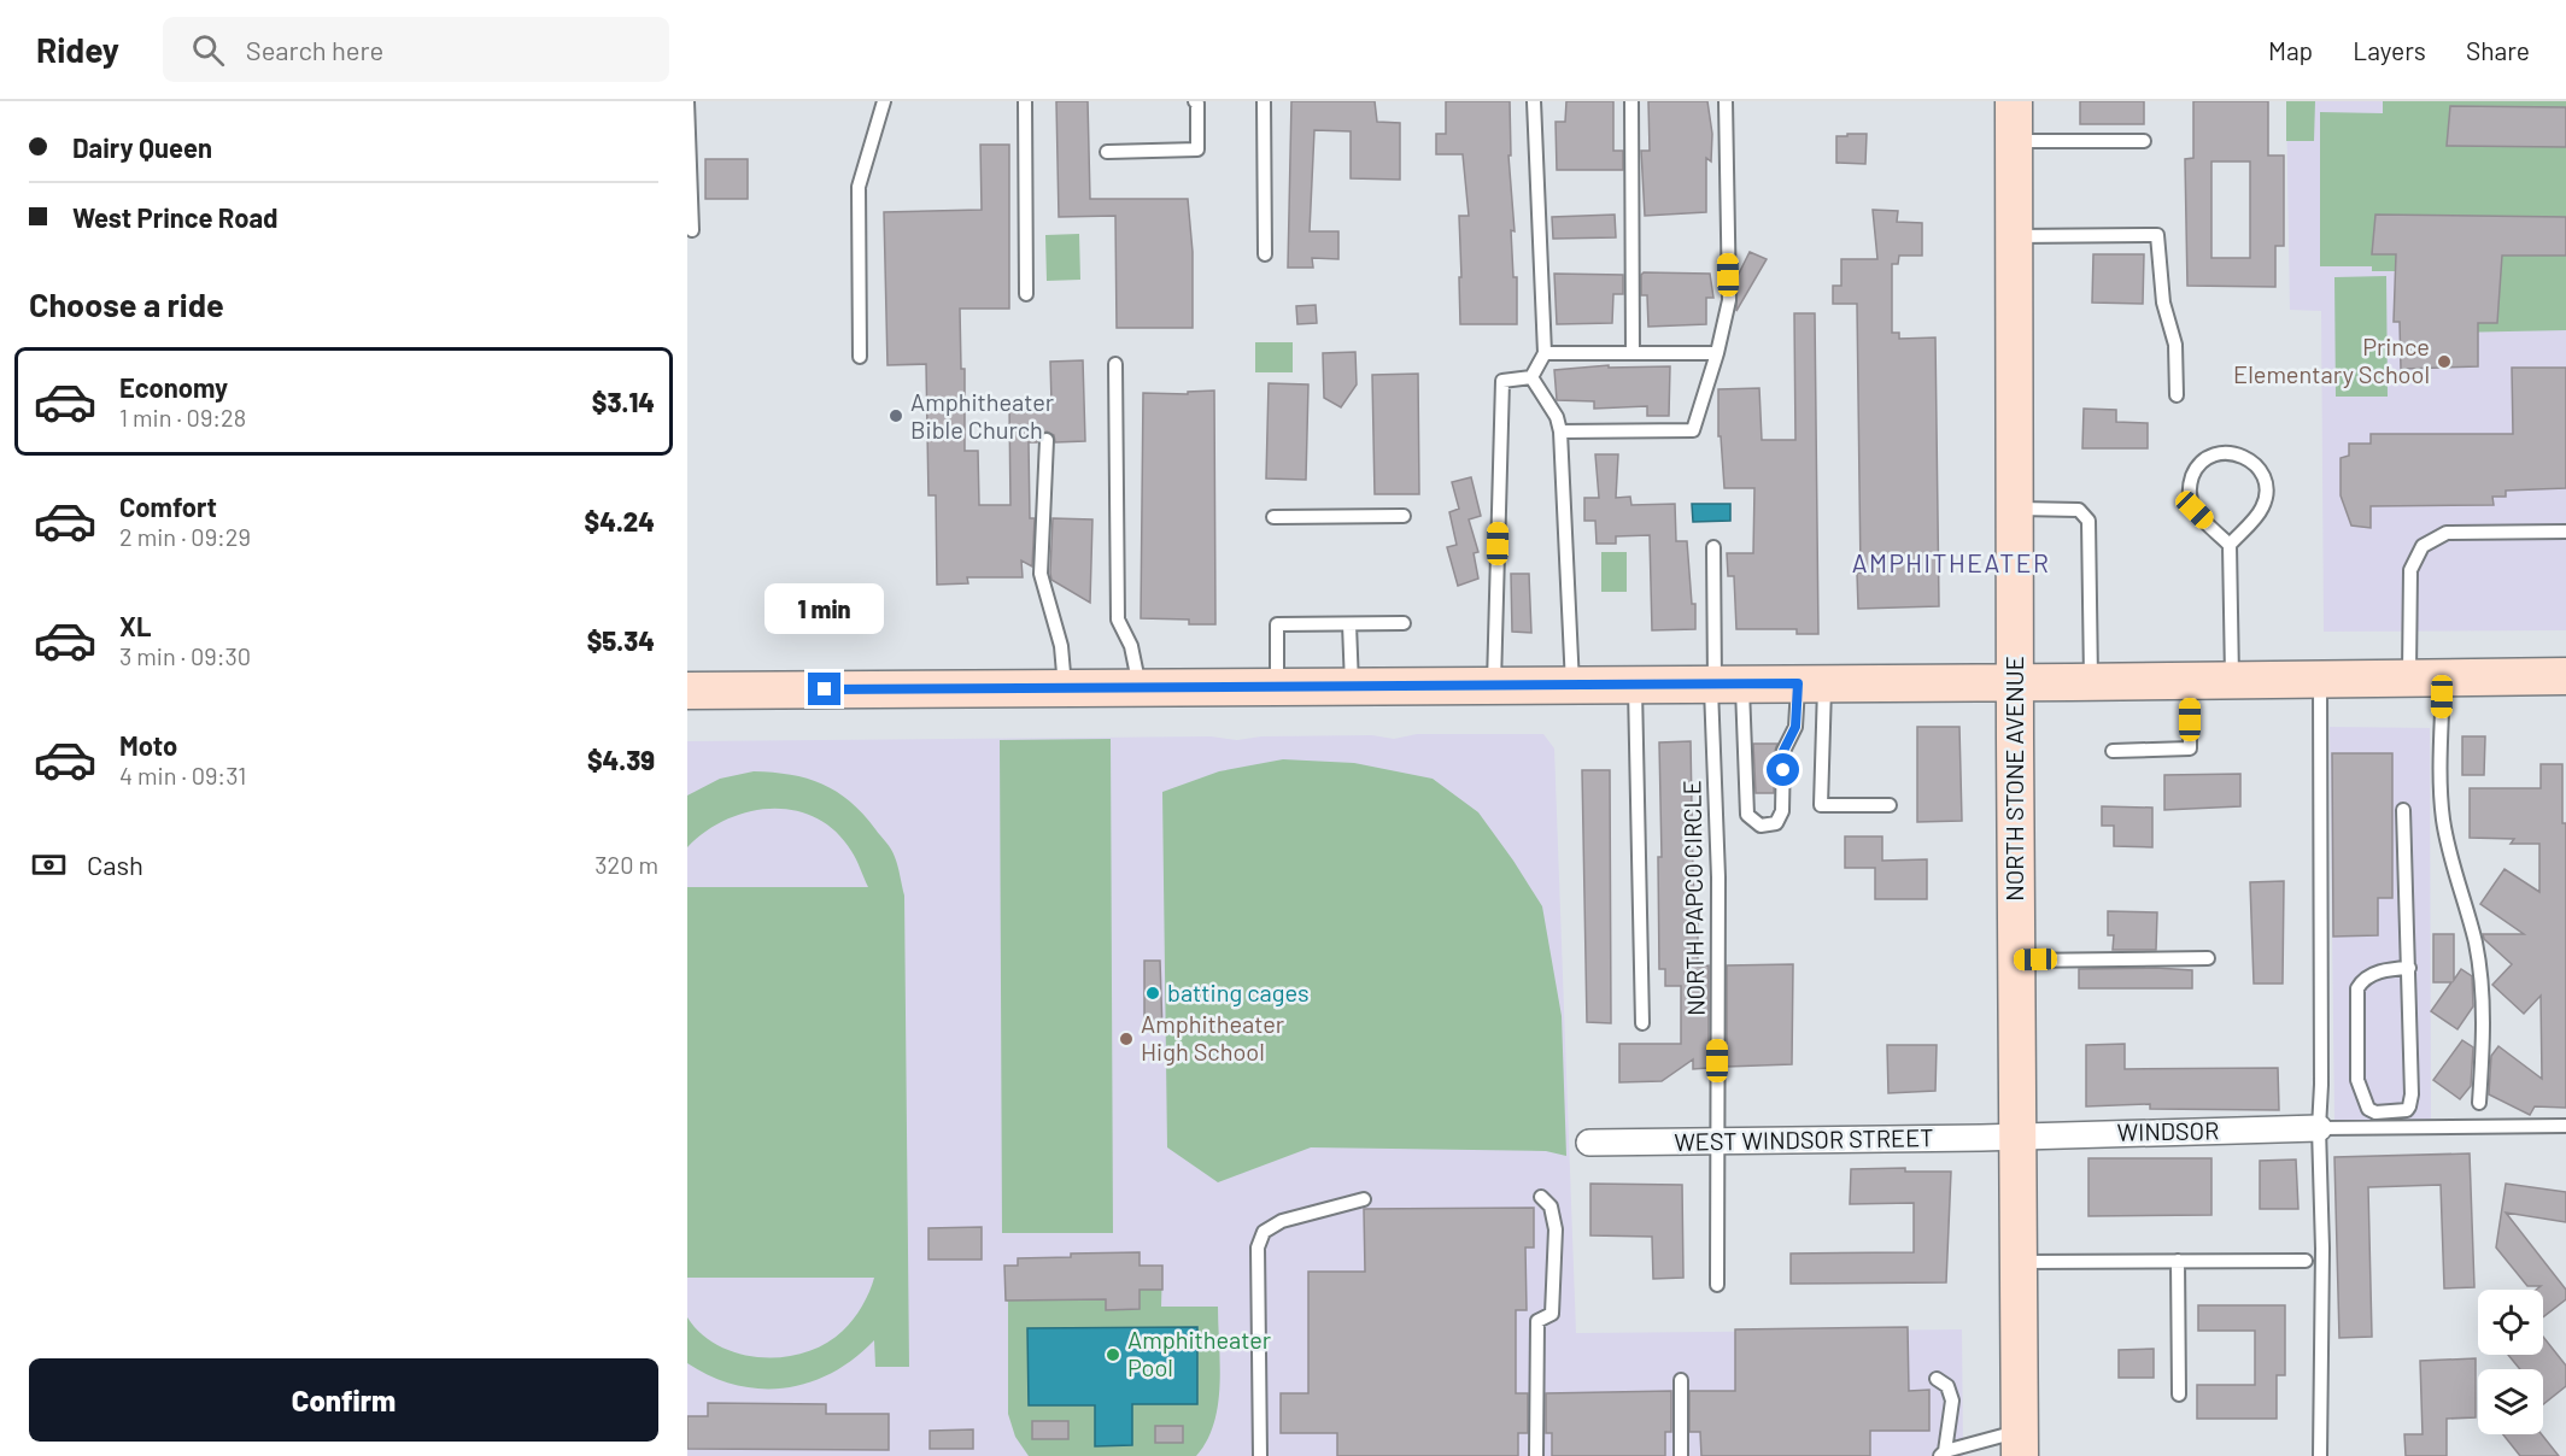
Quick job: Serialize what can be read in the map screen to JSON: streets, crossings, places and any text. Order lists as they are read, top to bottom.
{
  "streets": {
    "main road": ["NORTH STONE AVENUE"],
    "street": ["WINDSOR", "WEST WINDSOR STREET"],
    "lane": ["NORTH PAPCO CIRCLE"]
  },
  "crossings": [
    ["NORTH STONE AVENUE", "WINDSOR"],
    ["NORTH STONE AVENUE", "WEST WINDSOR STREET"],
    ["NORTH PAPCO CIRCLE", "WEST WINDSOR STREET"],
    ["WINDSOR", "WEST WINDSOR STREET"]
  ],
  "districts": ["AMPHITHEATER"],
  "places": [
    "Prince Elementary School",
    "Amphitheater Bible Church",
    "batting cages",
    "Amphitheater High School",
    "Amphitheater Pool"
  ],
  "page": {
    "header": "Ridey",
    "search": "Search here",
    "nav": ["Map", "Layers", "Share"],
    "banner": ["Dairy Queen", "West Prince Road"],
    "heading": "Choose a ride",
    "list": [
      {
        "name": "Economy",
        "note": "1 min · 09:28",
        "value": "$3.14"
      },
      {
        "name": "Comfort",
        "note": "2 min · 09:29",
        "value": "$4.24"
      },
      {
        "name": "XL",
        "note": "3 min · 09:30",
        "value": "$5.34"
      },
      {
        "name": "Moto",
        "note": "4 min · 09:31",
        "value": "$4.39"
      }
    ],
    "bubble": "1 min",
    "pay": ["Cash", "320 m"],
    "buttons": "Confirm"
  }
}
